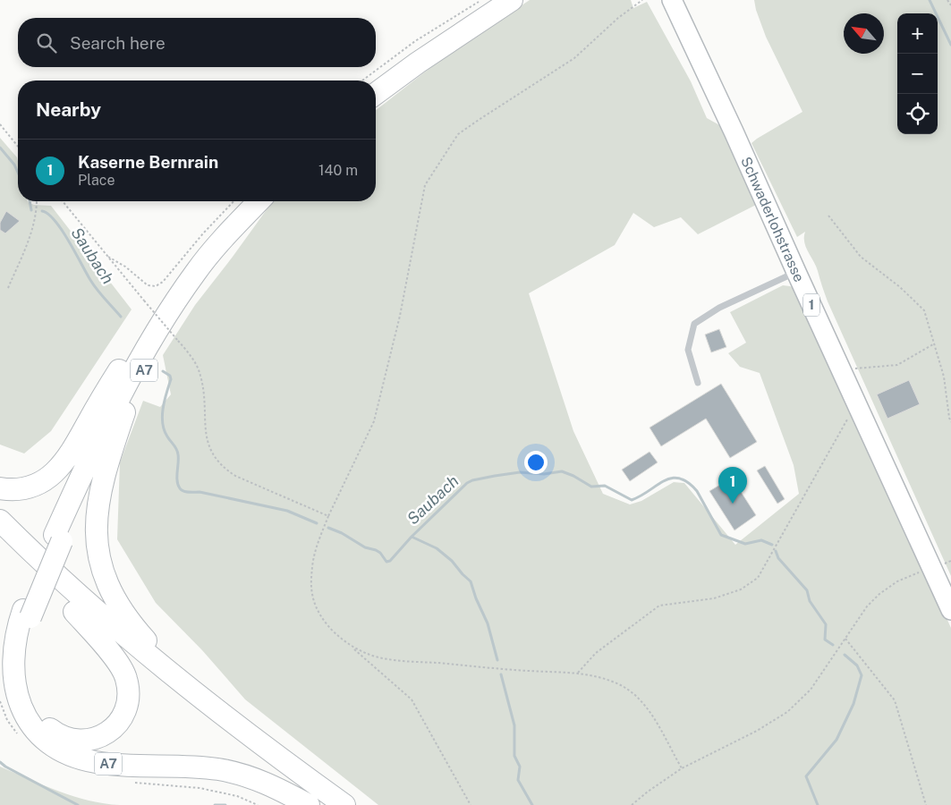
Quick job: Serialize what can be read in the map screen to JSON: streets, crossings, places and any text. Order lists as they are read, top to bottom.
{
  "streets": {
    "highway": ["A7"],
    "main road": ["Schwaderlohstrasse", "1"]
  },
  "water": ["Saubach"],
  "north": "top left",
  "page": {
    "map_buttons": ["+", "−"],
    "search": "Search here",
    "heading": "Nearby",
    "list": [
      {
        "mark": "1",
        "name": "Kaserne Bernrain",
        "note": "Place",
        "value": "140 m"
      }
    ],
    "pins": "1"
  }
}
